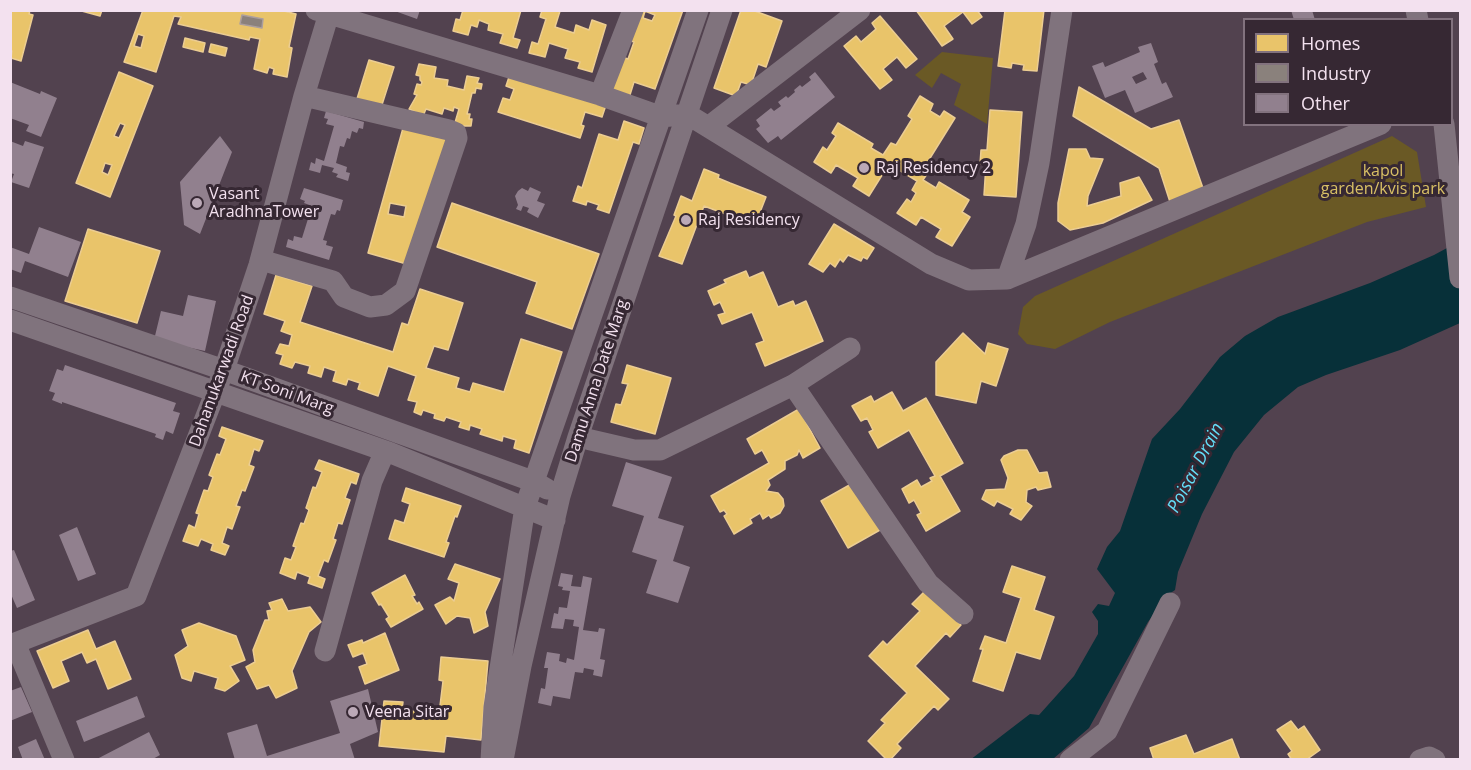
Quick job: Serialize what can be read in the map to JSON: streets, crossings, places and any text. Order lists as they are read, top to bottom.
{
  "streets": {
    "street": ["Dahanukarwadi Road", "Damu Anna Date Marg", "KT Soni Marg"]
  },
  "crossings": [
    ["Dahanukarwadi Road", "KT Soni Marg"],
    ["Damu Anna Date Marg", "KT Soni Marg"]
  ],
  "water": ["Poisar Drain"],
  "parks": ["kapol garden/kvis park"],
  "places": [
    "Raj Residency 2",
    "Vasant AradhnaTower",
    "Raj Residency",
    "Veena Sitar"
  ],
  "legend": ["Homes", "Industry", "Other"]
}
